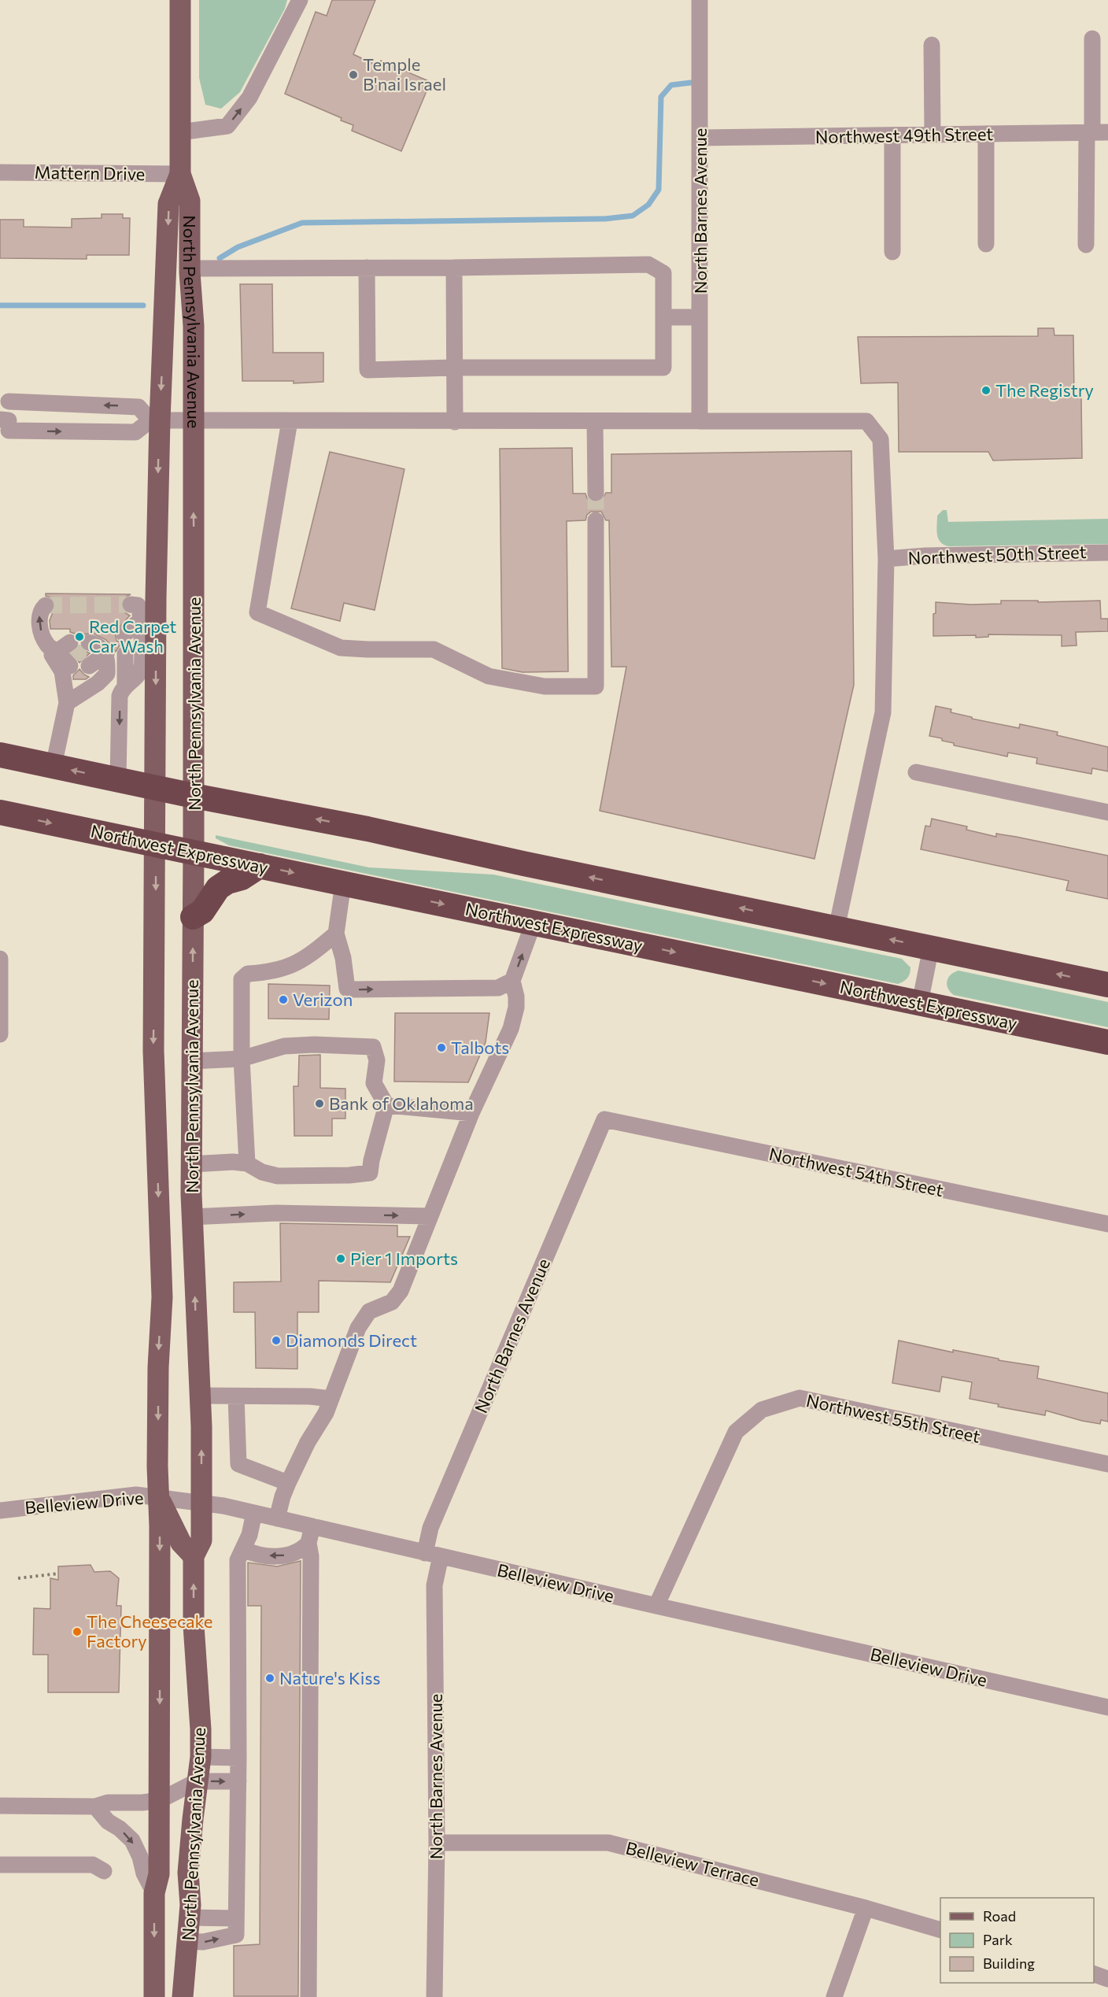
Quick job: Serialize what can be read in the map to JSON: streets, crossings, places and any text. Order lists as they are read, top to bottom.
{
  "streets": {
    "highway": ["Northwest Expressway"],
    "main road": ["North Pennsylvania Avenue"],
    "street": [
      "Northwest 49th Street",
      "Mattern Drive",
      "North Barnes Avenue",
      "Northwest 50th Street",
      "Northwest 54th Street",
      "Northwest 55th Street",
      "Belleview Drive",
      "Belleview Terrace"
    ]
  },
  "crossings": [
    ["Northwest 49th Street", "North Barnes Avenue"],
    ["Mattern Drive", "North Pennsylvania Avenue"],
    ["North Barnes Avenue", "Northwest 54th Street"],
    ["North Barnes Avenue", "Belleview Drive"],
    ["North Barnes Avenue", "Belleview Terrace"],
    ["North Pennsylvania Avenue", "Northwest Expressway"],
    ["North Pennsylvania Avenue", "Belleview Drive"],
    ["Northwest 55th Street", "Belleview Drive"]
  ],
  "places": [
    "Temple B'nai Israel",
    "The Registry",
    "Red Carpet Car Wash",
    "Verizon",
    "Talbots",
    "Bank of Oklahoma",
    "Pier 1 Imports",
    "Diamonds Direct",
    "The Cheesecake Factory",
    "Nature's Kiss"
  ],
  "legend": ["Road", "Park", "Building"]
}
